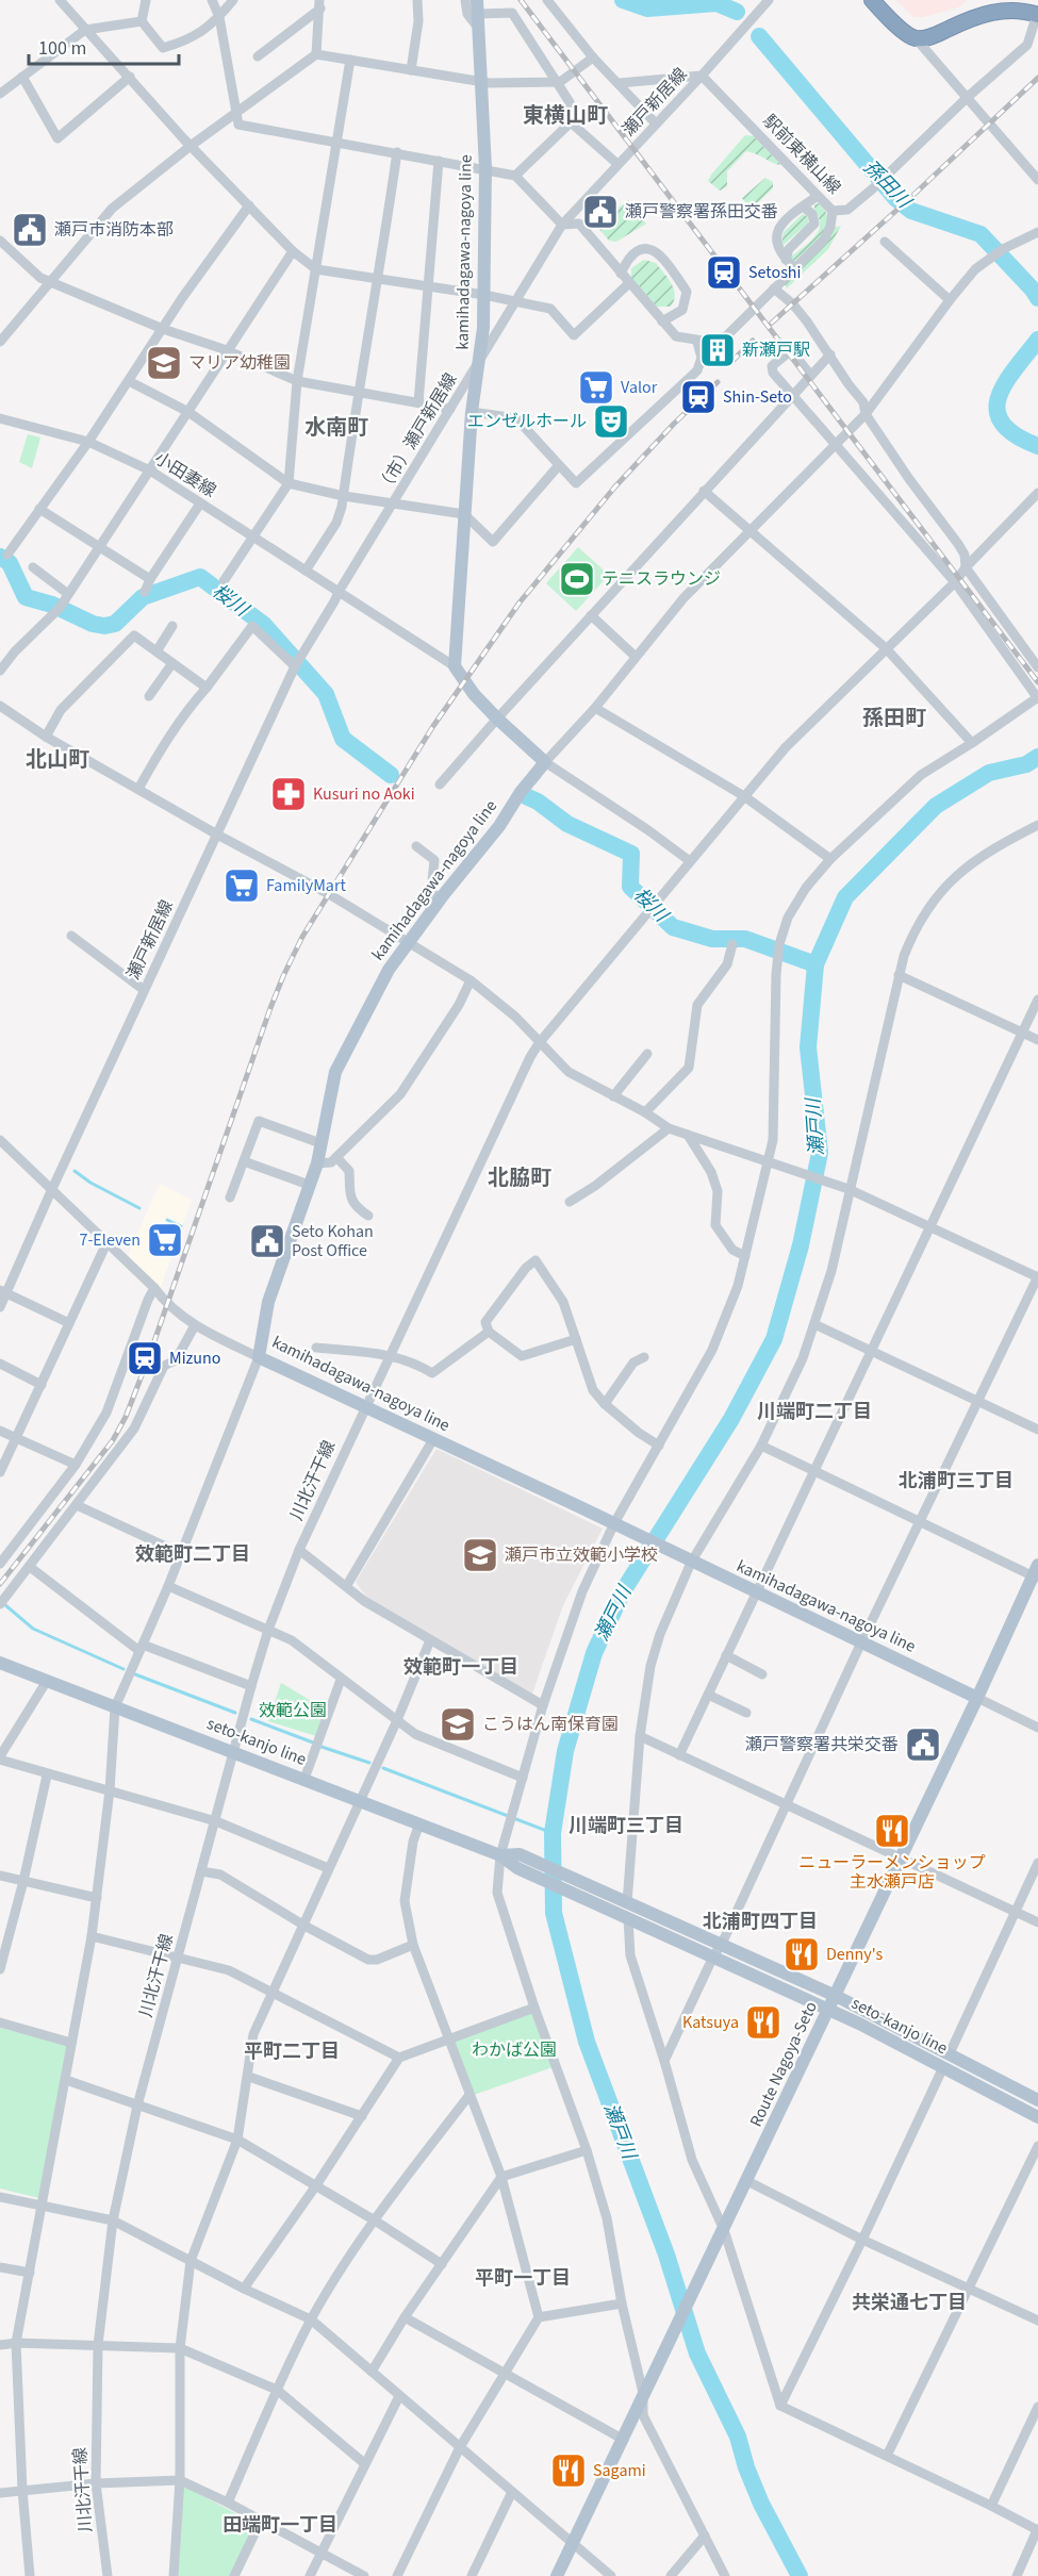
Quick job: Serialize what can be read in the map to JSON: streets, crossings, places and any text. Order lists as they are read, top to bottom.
{
  "streets": {
    "main road": ["kamihadagawa-nagoya line", "seto-kanjo line", "Route Nagoya-Seto"],
    "street": [
      "瀬戸新居線",
      "駅前東横山線",
      "（市）瀬戸新居線",
      "小田妻線",
      "川北汗干線"
    ]
  },
  "crossings": [
    ["瀬戸新居線", "駅前東横山線"],
    ["瀬戸新居線", "（市）瀬戸新居線"],
    ["瀬戸新居線", "小田妻線"],
    ["kamihadagawa-nagoya line", "（市）瀬戸新居線"],
    ["kamihadagawa-nagoya line", "小田妻線"],
    ["kamihadagawa-nagoya line", "川北汗干線"],
    ["kamihadagawa-nagoya line", "Route Nagoya-Seto"],
    ["（市）瀬戸新居線", "小田妻線"],
    ["川北汗干線", "seto-kanjo line"],
    ["seto-kanjo line", "Route Nagoya-Seto"]
  ],
  "districts": [
    "東横山町",
    "水南町",
    "孫田町",
    "北山町",
    "北脇町",
    "川端町二丁目",
    "北浦町三丁目",
    "效範町二丁目",
    "效範町一丁目",
    "川端町三丁目",
    "北浦町四丁目",
    "平町二丁目",
    "平町一丁目",
    "共栄通七丁目",
    "田端町一丁目"
  ],
  "water": ["孫田川", "桜川", "瀬戸川"],
  "parks": ["效範公園", "わかば公園"],
  "places": {
    "public building": [
      "瀬戸警察署孫田交番",
      "瀬戸市消防本部",
      "Seto Kohan Post Office",
      "瀬戸警察署共栄交番"
    ],
    "station": ["Setoshi", "Shin-Seto", "Mizuno"],
    "building": ["新瀬戸駅"],
    "school or university": ["マリア幼稚園", "瀬戸市立效範小学校", "こうはん南保育園"],
    "supermarket": ["Valor", "FamilyMart", "7-Eleven"],
    "theatre": ["エンゼルホール"],
    "sports": ["テニスラウンジ"],
    "pharmacy": ["Kusuri no Aoki"],
    "restaurant": [
      "ニューラーメンショップ 主水瀬戸店",
      "Denny's",
      "Katsuya",
      "Sagami"
    ]
  },
  "scale_bar": "100 m"
}
